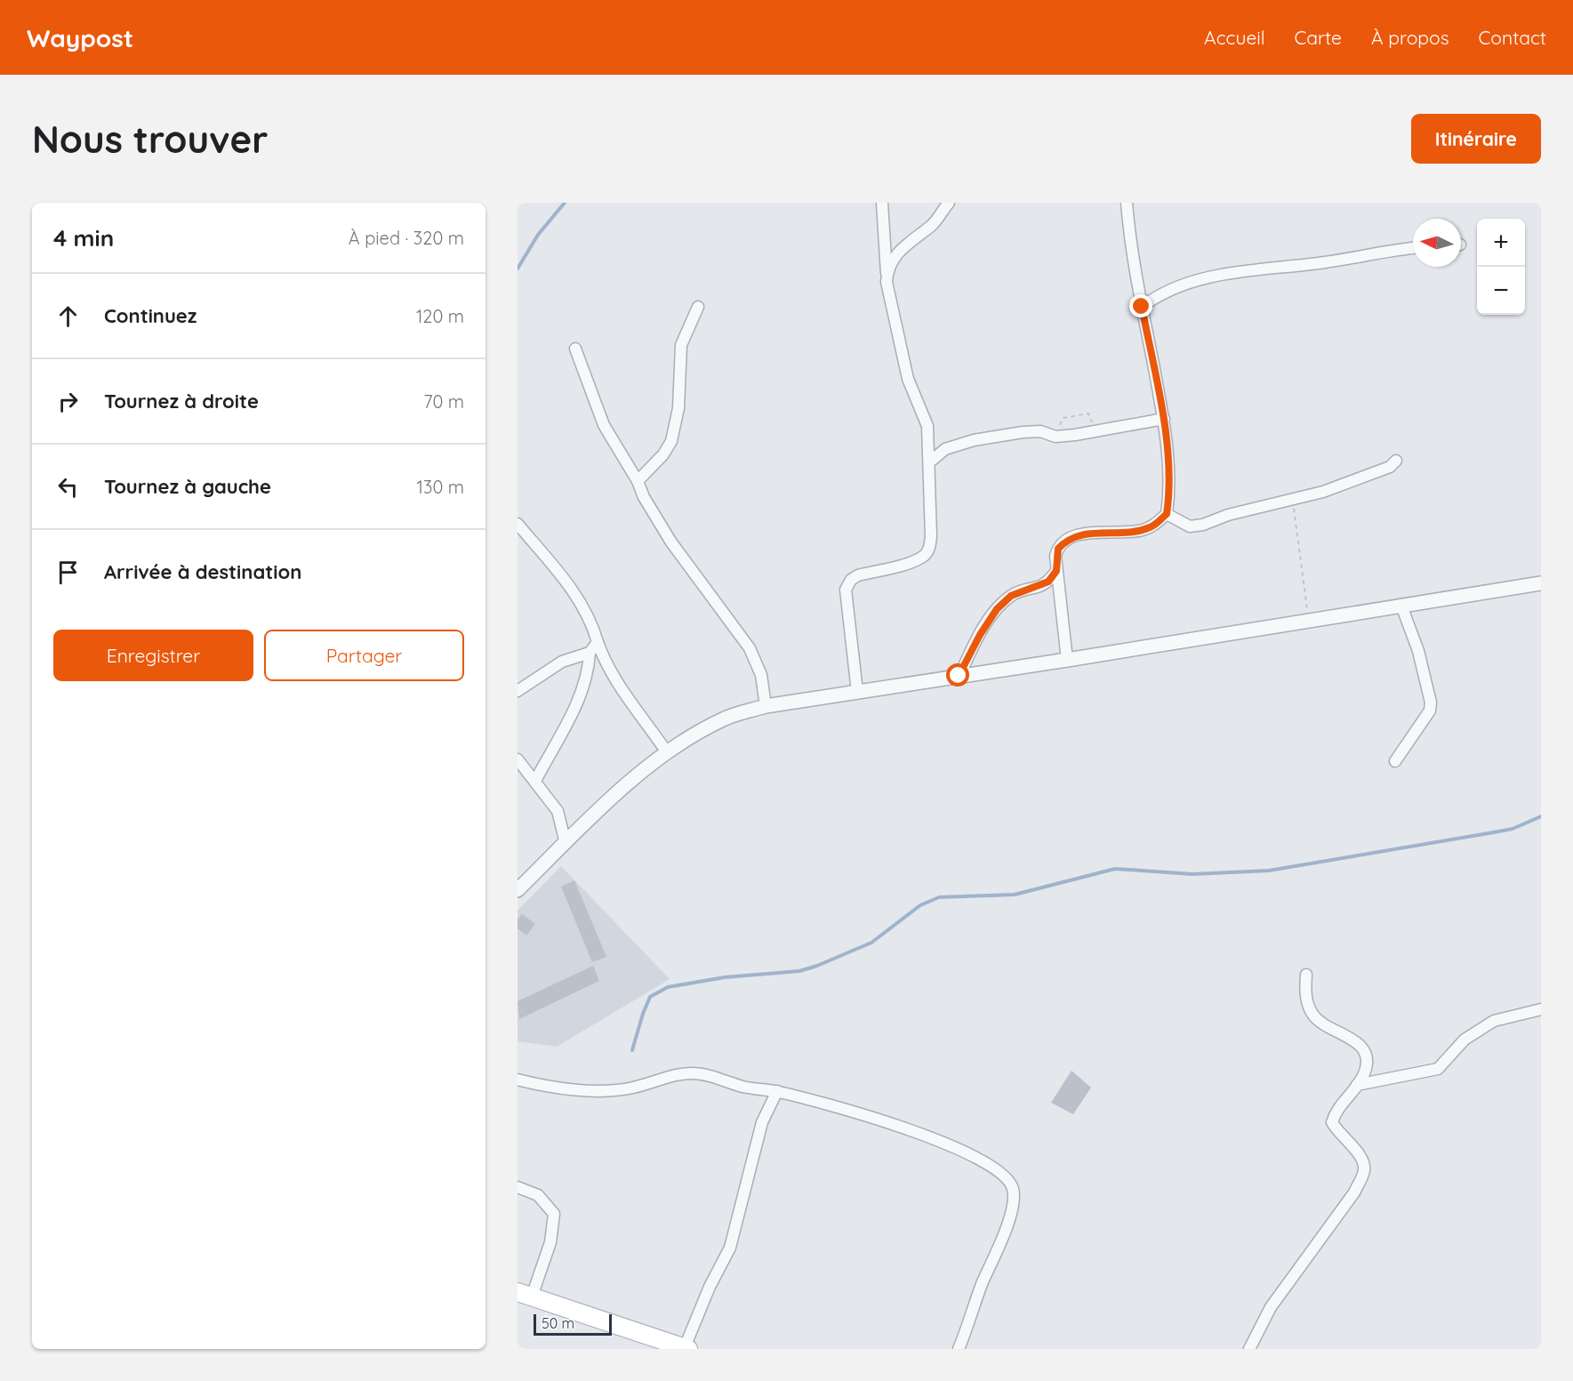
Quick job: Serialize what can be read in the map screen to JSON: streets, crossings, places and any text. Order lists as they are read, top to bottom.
{
  "scale_bar": "50 m",
  "north": "left",
  "page": {
    "header": "Waypost",
    "nav": [
      "Accueil",
      "Carte",
      "À propos",
      "Contact"
    ],
    "buttons": [
      "Itinéraire",
      ["Enregistrer", "Partager"]
    ],
    "title": "Nous trouver",
    "heading": ["4 min", "À pied · 320 m"],
    "map_buttons": ["+", "−"],
    "list": [
      ["Continuez", "120 m"],
      ["Tournez à droite", "70 m"],
      ["Tournez à gauche", "130 m"],
      "Arrivée à destination"
    ],
    "scale": "50 m"
  }
}
